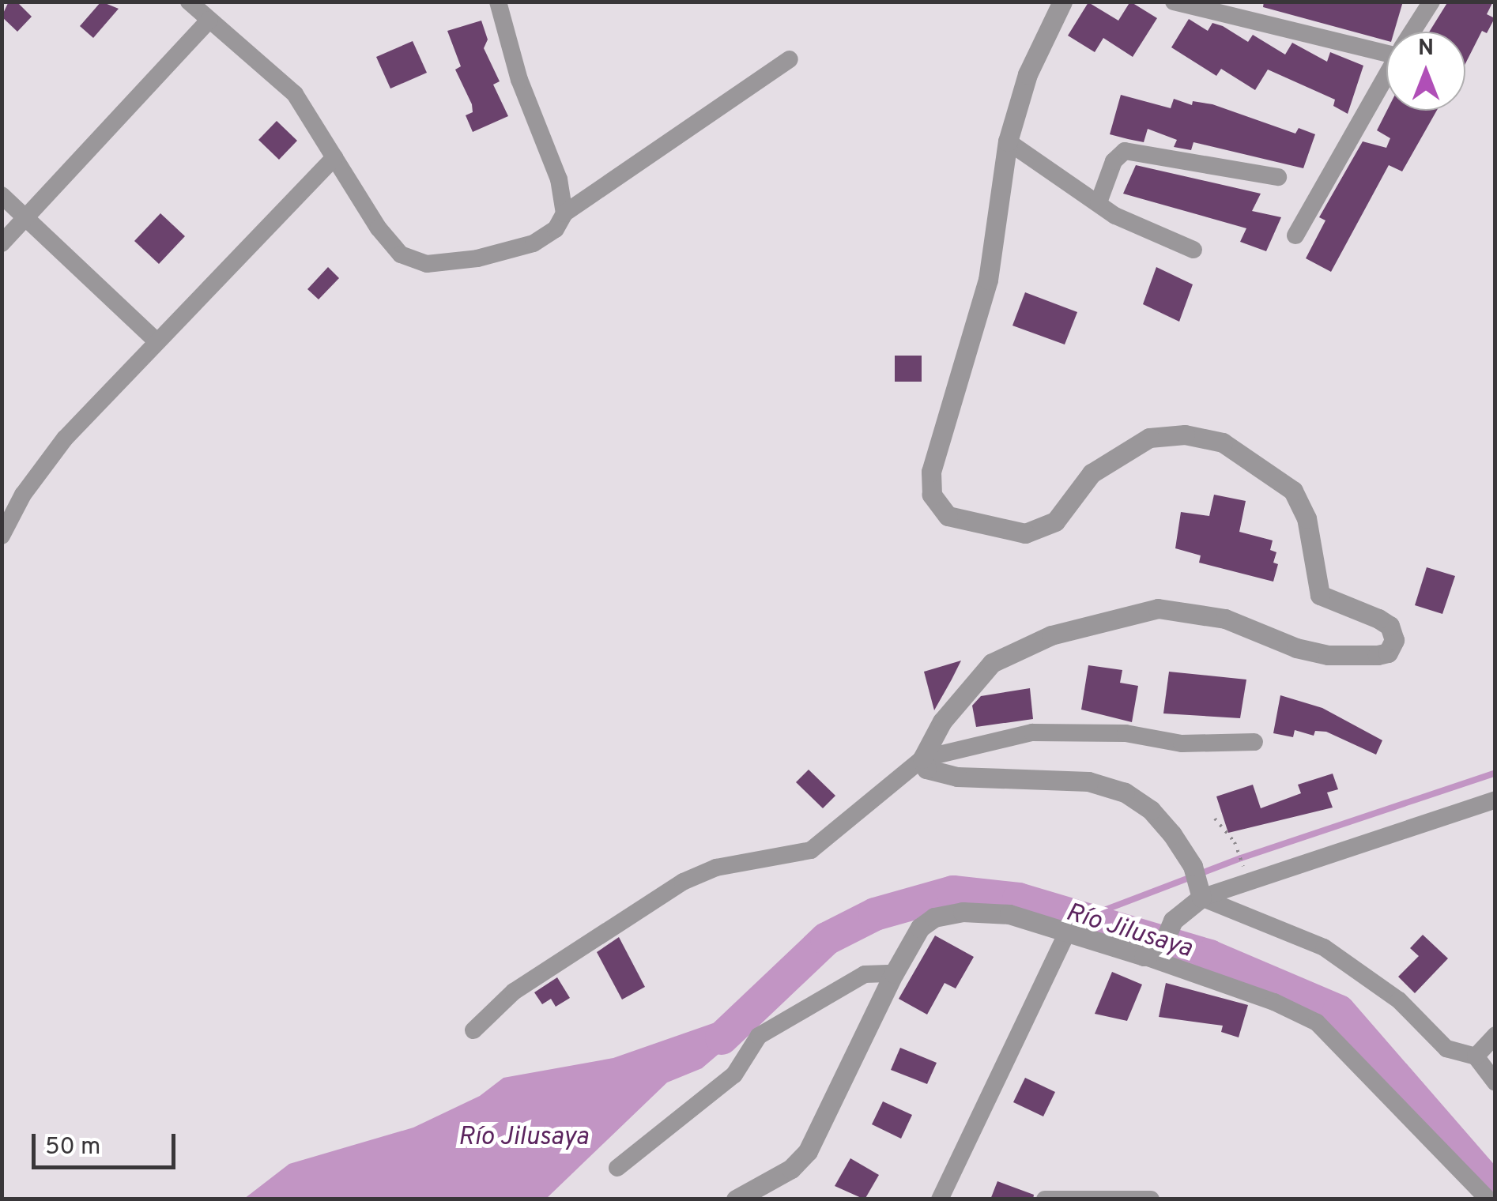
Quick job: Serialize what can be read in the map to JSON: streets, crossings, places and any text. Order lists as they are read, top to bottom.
{
  "water": ["Río Jilusaya"],
  "scale_bar": "50 m",
  "north": "top"
}
